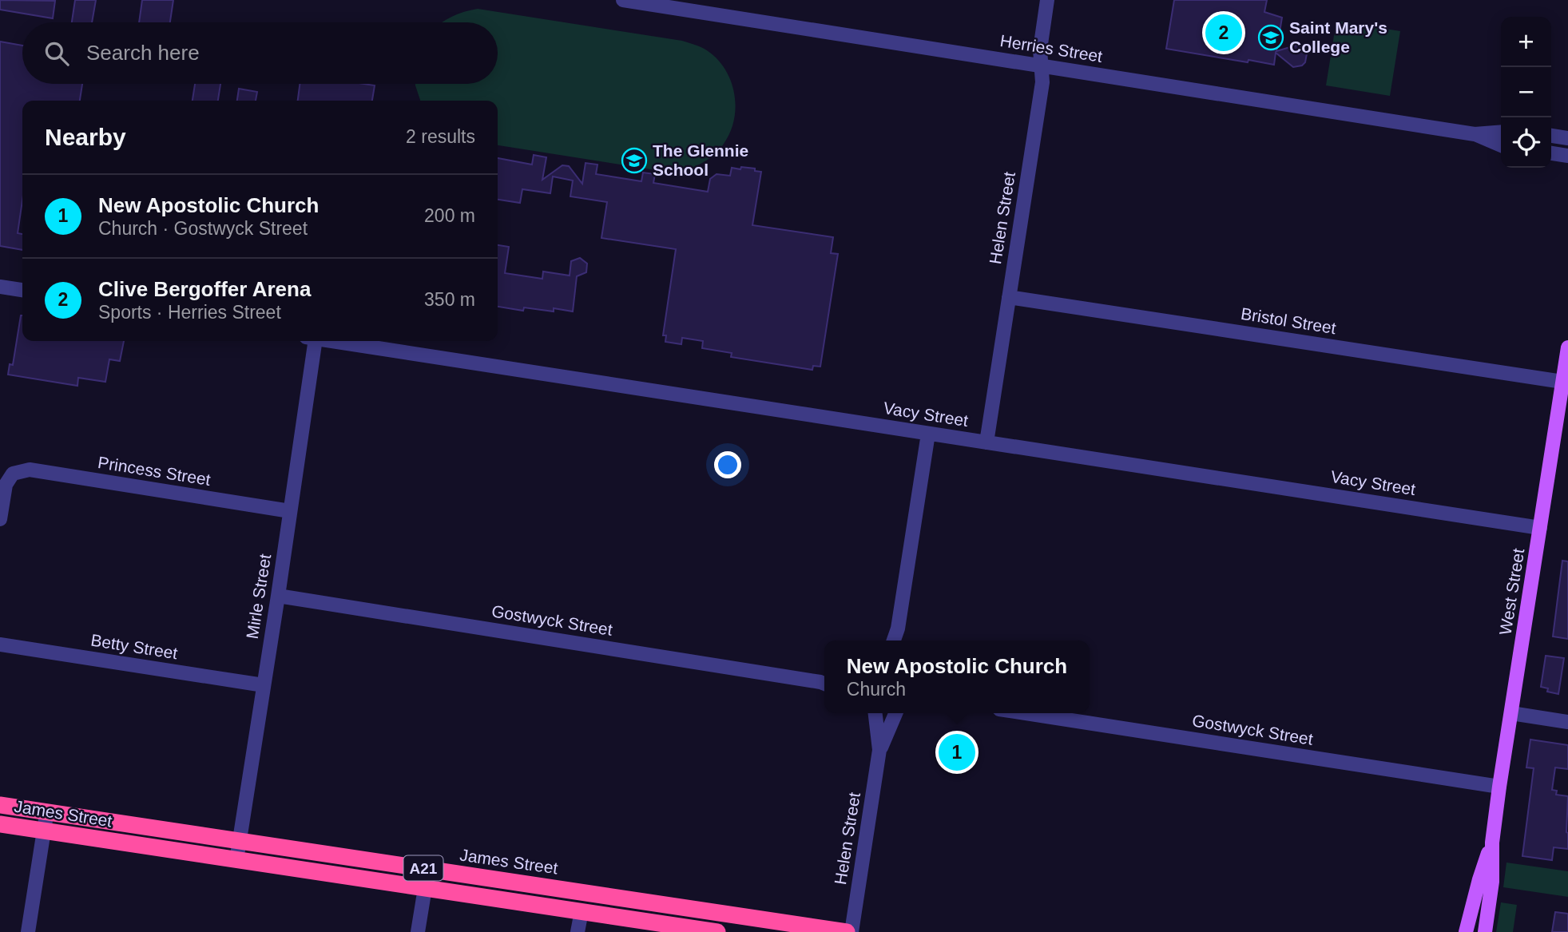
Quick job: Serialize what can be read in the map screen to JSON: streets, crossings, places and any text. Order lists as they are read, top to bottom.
{
  "streets": {
    "highway": ["James Street", "A21"],
    "main road": ["West Street"],
    "street": [
      "Herries Street",
      "Helen Street",
      "Bristol Street",
      "Vacy Street",
      "Princess Street",
      "Mirle Street",
      "Gostwyck Street",
      "Betty Street"
    ]
  },
  "crossings": [
    ["Herries Street", "Helen Street"],
    ["Helen Street", "Bristol Street"],
    ["Helen Street", "Vacy Street"],
    ["Bristol Street", "West Street"],
    ["Vacy Street", "West Street"],
    ["Princess Street", "Mirle Street"],
    ["West Street", "Gostwyck Street"],
    ["Mirle Street", "Gostwyck Street"],
    ["Mirle Street", "Betty Street"],
    ["Mirle Street", "James Street"]
  ],
  "places": {
    "school or university": ["Saint Mary's College", "The Glennie School"]
  },
  "page": {
    "pins": ["2", "1"],
    "map_buttons": ["+", "−"],
    "search": "Search here",
    "heading": ["Nearby", "2 results"],
    "list": [
      {
        "mark": "1",
        "name": "New Apostolic Church",
        "note": "Church · Gostwyck Street",
        "value": "200 m"
      },
      {
        "mark": "2",
        "name": "Clive Bergoffer Arena",
        "note": "Sports · Herries Street",
        "value": "350 m"
      }
    ],
    "popup": ["New Apostolic Church", "Church"]
  }
}
